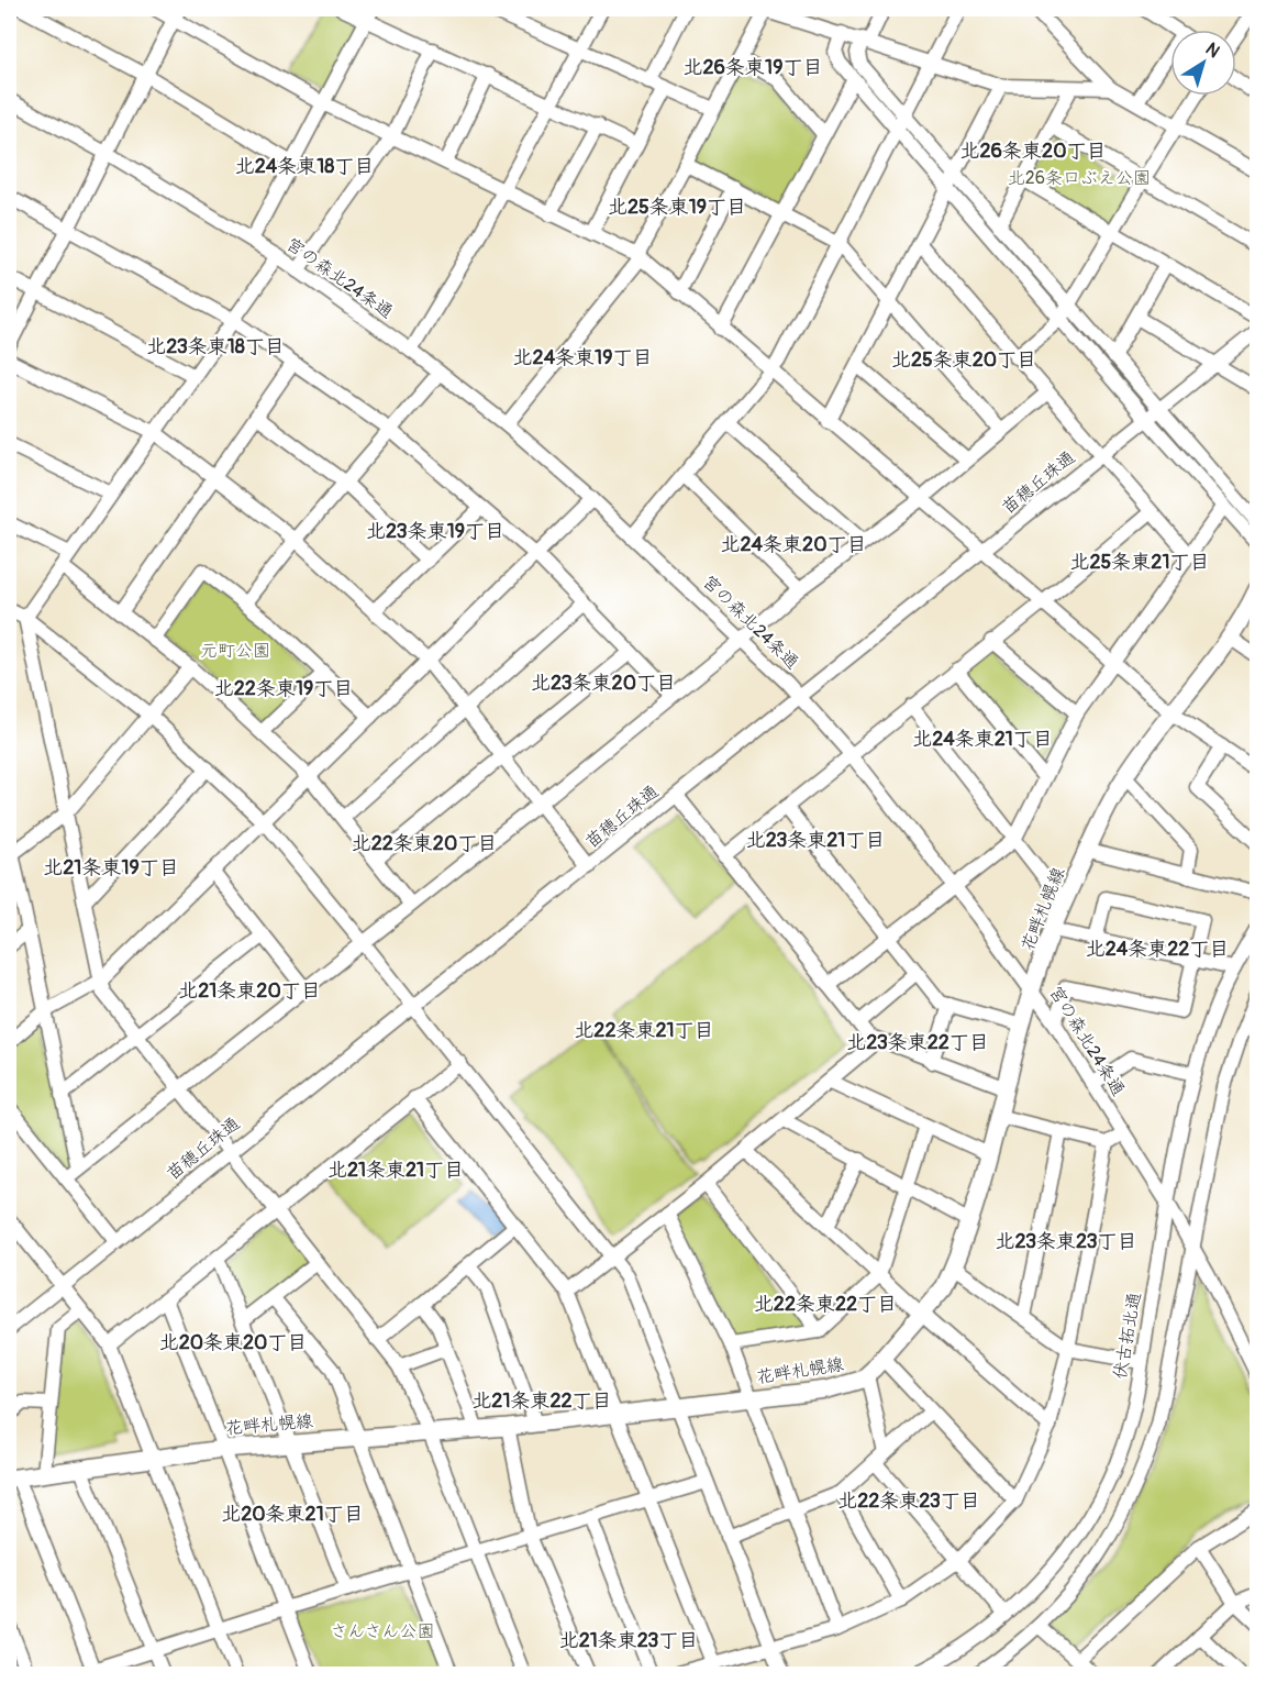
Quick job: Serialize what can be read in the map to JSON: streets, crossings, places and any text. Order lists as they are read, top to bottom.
{
  "streets": {
    "main road": ["花畔札幌線"],
    "street": ["宮の森北24条通", "苗穂丘珠通", "伏古拓北通"]
  },
  "crossings": [
    ["宮の森北24条通", "苗穂丘珠通"],
    ["宮の森北24条通", "花畔札幌線"],
    ["宮の森北24条通", "伏古拓北通"]
  ],
  "districts": [
    "北26条東19丁目",
    "北26条東20丁目",
    "北24条東18丁目",
    "北25条東19丁目",
    "北23条東18丁目",
    "北24条東19丁目",
    "北25条東20丁目",
    "北23条東19丁目",
    "北24条東20丁目",
    "北25条東21丁目",
    "北23条東20丁目",
    "北22条東19丁目",
    "北24条東21丁目",
    "北23条東21丁目",
    "北22条東20丁目",
    "北21条東19丁目",
    "北24条東22丁目",
    "北21条東20丁目",
    "北22条東21丁目",
    "北23条東22丁目",
    "北21条東21丁目",
    "北23条東23丁目",
    "北22条東22丁目",
    "北20条東20丁目",
    "北21条東22丁目",
    "北22条東23丁目",
    "北20条東21丁目",
    "北21条東23丁目"
  ],
  "parks": ["北26条口ぶえ公園", "元町公園", "さんさん公園"],
  "north": "top right"
}
